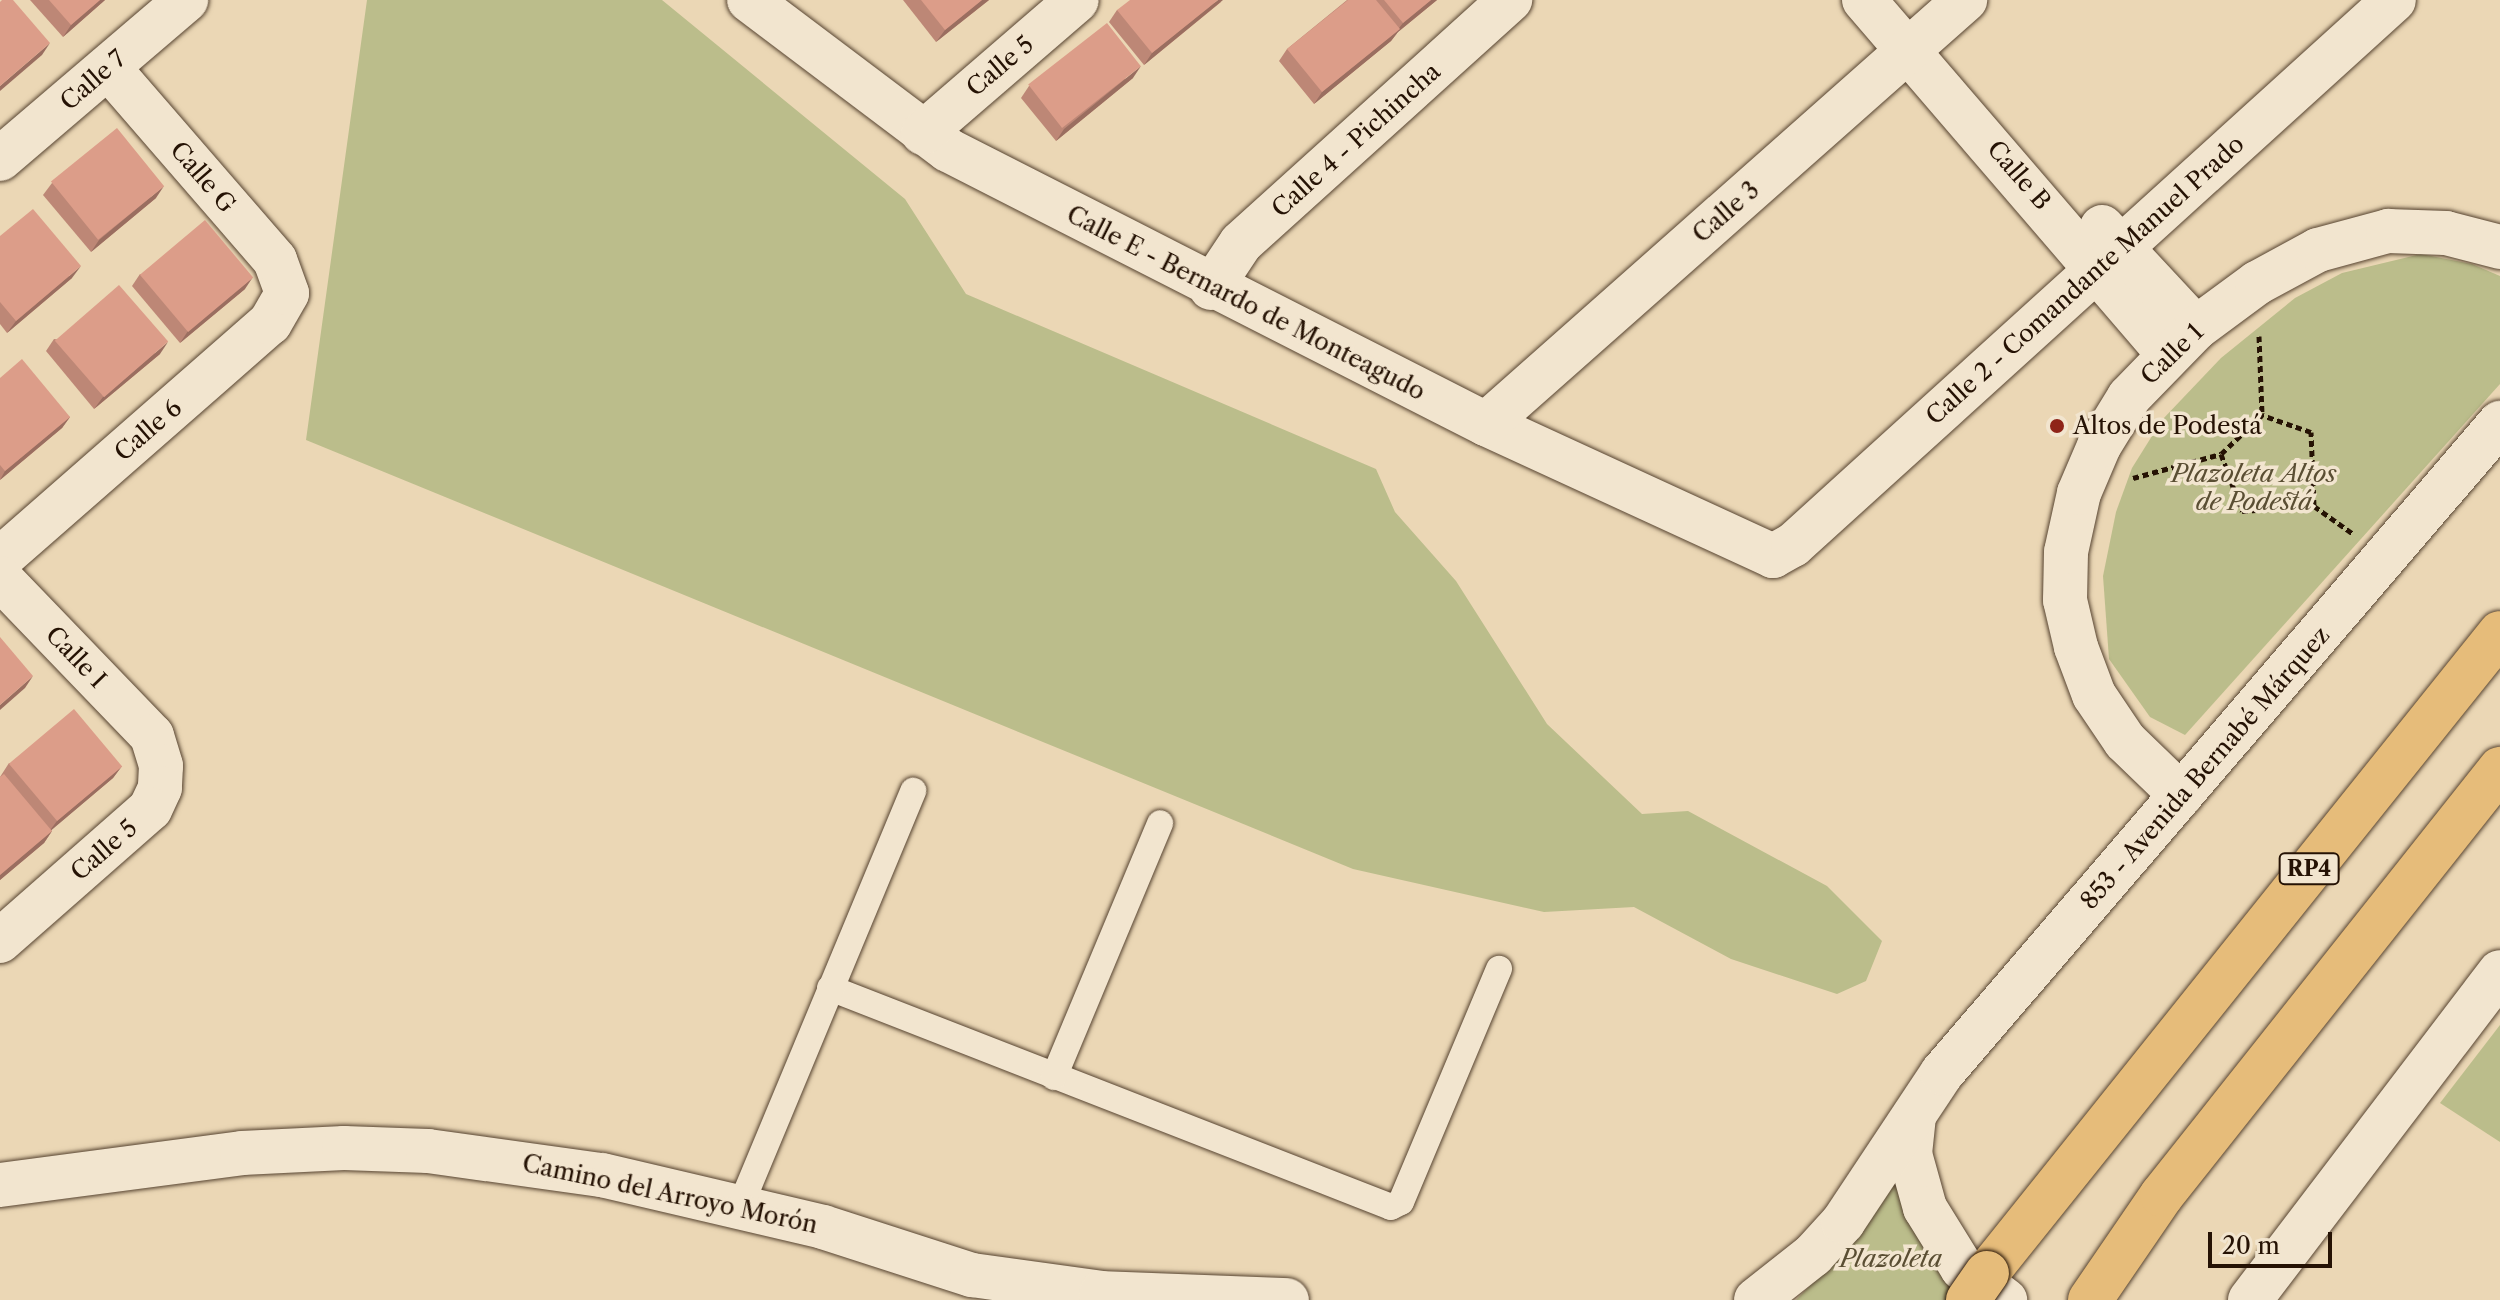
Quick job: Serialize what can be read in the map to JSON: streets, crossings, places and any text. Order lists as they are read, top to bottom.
{
  "streets": {
    "main road": ["RP4"],
    "street": [
      "Calle 5",
      "Calle 7",
      "Calle 4 - Pichincha",
      "Calle B",
      "Calle G",
      "Calle 3",
      "Calle 2 - Comandante Manuel Prado",
      "Calle E - Bernardo de Monteagudo",
      "Calle 1",
      "Calle 6",
      "Calle I",
      "853 - Avenida Bernabé Márquez",
      "Camino del Arroyo Morón"
    ]
  },
  "crossings": [
    ["Calle 5", "Calle E - Bernardo de Monteagudo"],
    ["Calle 5", "Calle I"],
    ["Calle 7", "Calle G"],
    ["Calle 4 - Pichincha", "Calle E - Bernardo de Monteagudo"],
    ["Calle B", "Calle 3"],
    ["Calle B", "Calle 2 - Comandante Manuel Prado"],
    ["Calle B", "Calle 1"],
    ["Calle G", "Calle 6"],
    ["Calle 3", "Calle E - Bernardo de Monteagudo"],
    ["Calle 2 - Comandante Manuel Prado", "Calle E - Bernardo de Monteagudo"],
    ["Calle 1", "853 - Avenida Bernabé Márquez"]
  ],
  "parks": ["Plazoleta Altos de Podestá", "Plazoleta"],
  "places": ["Altos de Podestá"],
  "scale_bar": "20 m"
}
